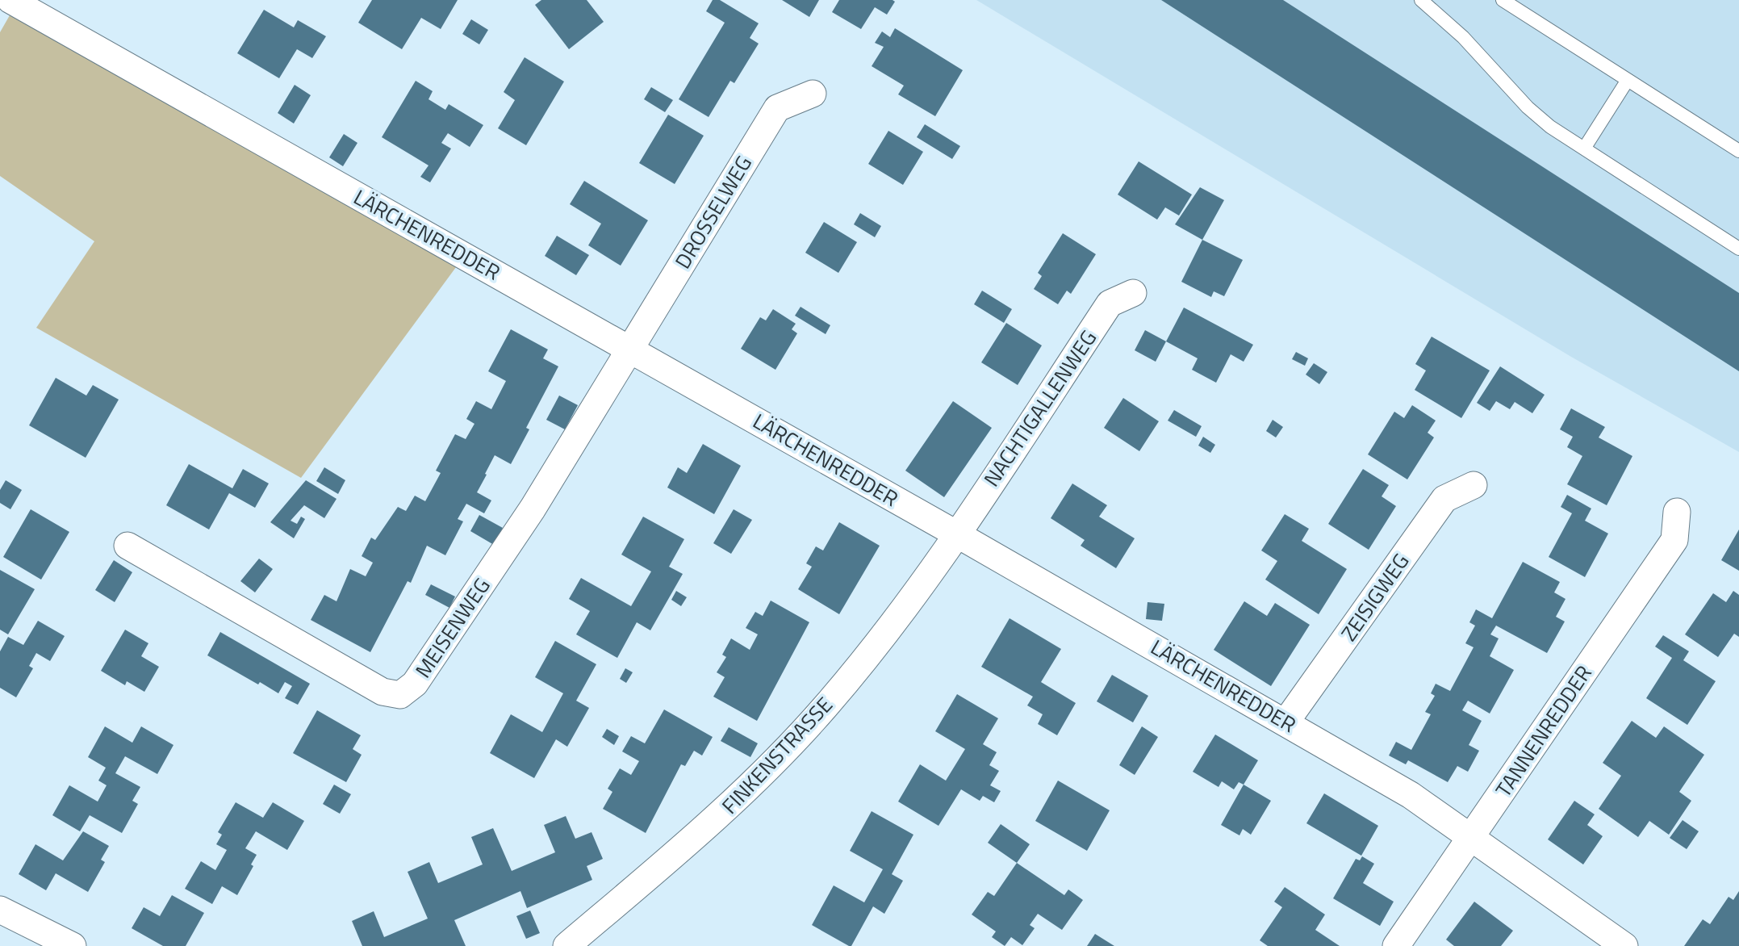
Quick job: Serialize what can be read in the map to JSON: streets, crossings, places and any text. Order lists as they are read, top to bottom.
{
  "streets": {
    "street": [
      "DROSSELWEG",
      "LÄRCHENREDDER",
      "NACHTIGALLENWEG",
      "ZEISIGWEG",
      "MEISENWEG",
      "TANNENREDDER",
      "FINKENSTRASSE"
    ]
  },
  "crossings": [
    ["DROSSELWEG", "LÄRCHENREDDER"],
    ["DROSSELWEG", "MEISENWEG"],
    ["LÄRCHENREDDER", "NACHTIGALLENWEG"],
    ["LÄRCHENREDDER", "ZEISIGWEG"],
    ["LÄRCHENREDDER", "MEISENWEG"],
    ["LÄRCHENREDDER", "TANNENREDDER"],
    ["LÄRCHENREDDER", "FINKENSTRASSE"],
    ["NACHTIGALLENWEG", "FINKENSTRASSE"]
  ]
}
